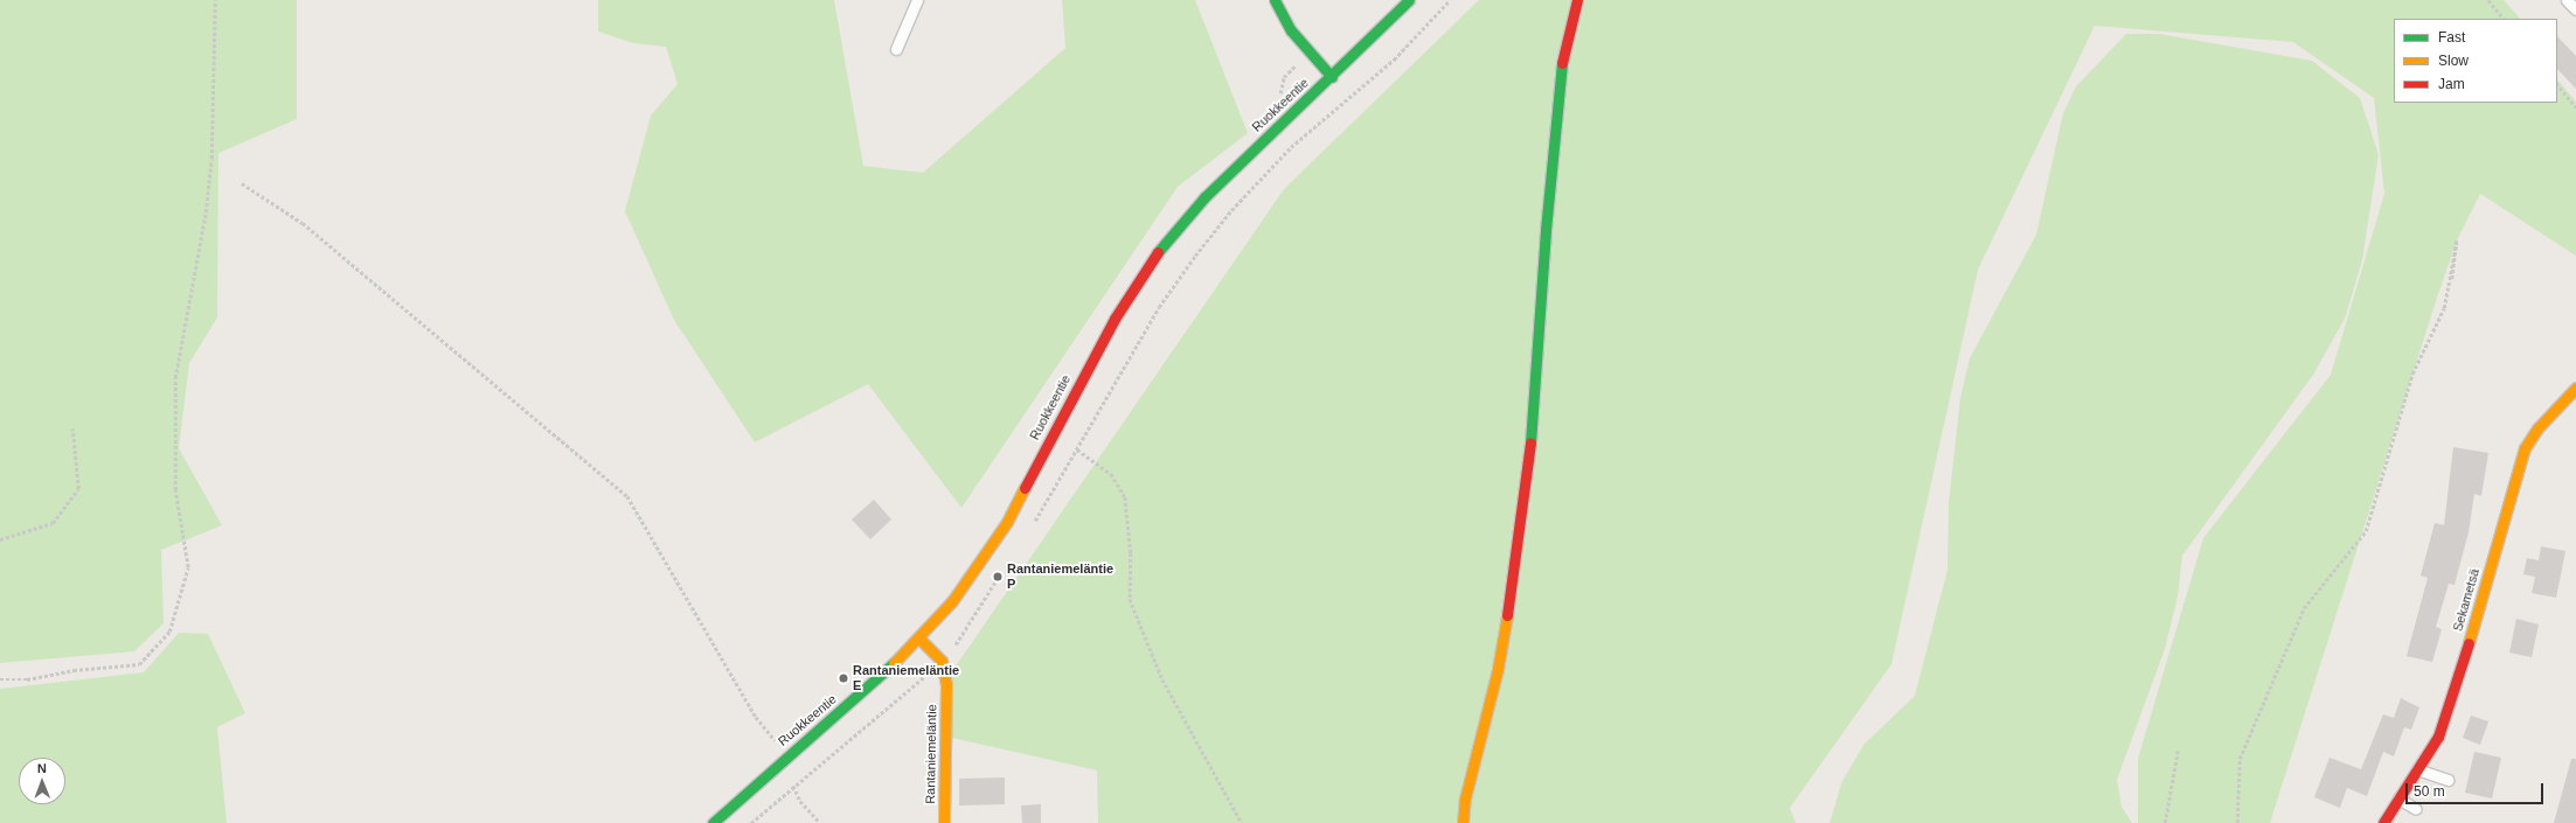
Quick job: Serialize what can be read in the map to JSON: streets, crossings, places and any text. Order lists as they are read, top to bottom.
{
  "streets": {
    "street": ["Ruokkeentie", "Sekametsä", "Rantaniemeläntie"]
  },
  "places": ["Rantaniemeläntie P", "Rantaniemeläntie E"],
  "legend": ["Fast", "Slow", "Jam"],
  "scale_bar": "50 m",
  "north": "top"
}
